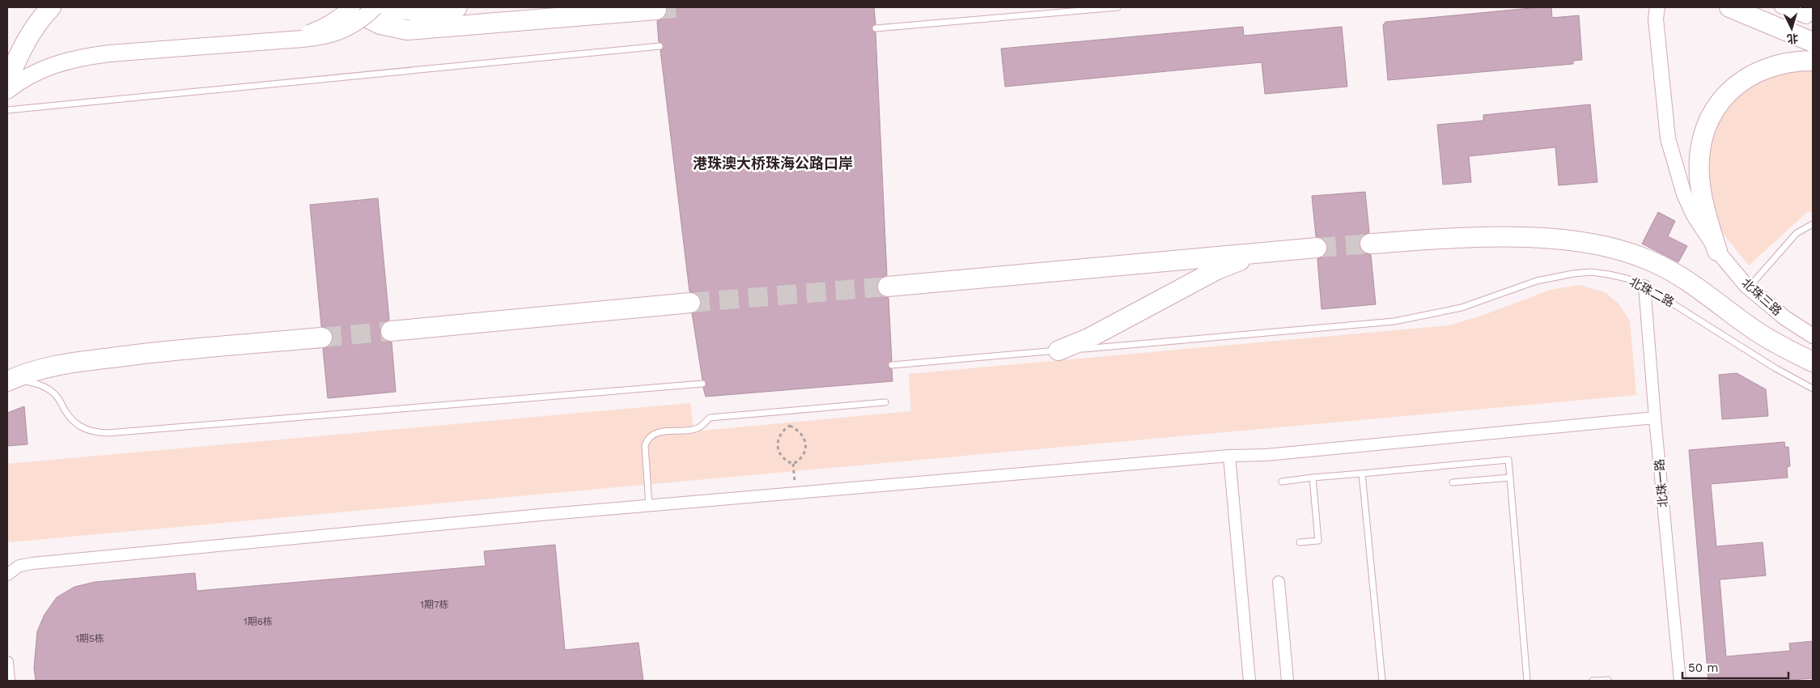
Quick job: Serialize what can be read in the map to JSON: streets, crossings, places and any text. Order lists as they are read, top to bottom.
{
  "streets": {
    "street": ["北珠三路", "北珠一路"],
    "lane": ["北珠二路"]
  },
  "crossings": [
    ["北珠二路", "北珠一路"]
  ],
  "districts": ["港珠澳大桥珠海公路口岸"],
  "house_numbers": ["1期7栋", "1期6栋", "1期5栋"],
  "scale_bar": "50 m",
  "north": "bottom"
}
